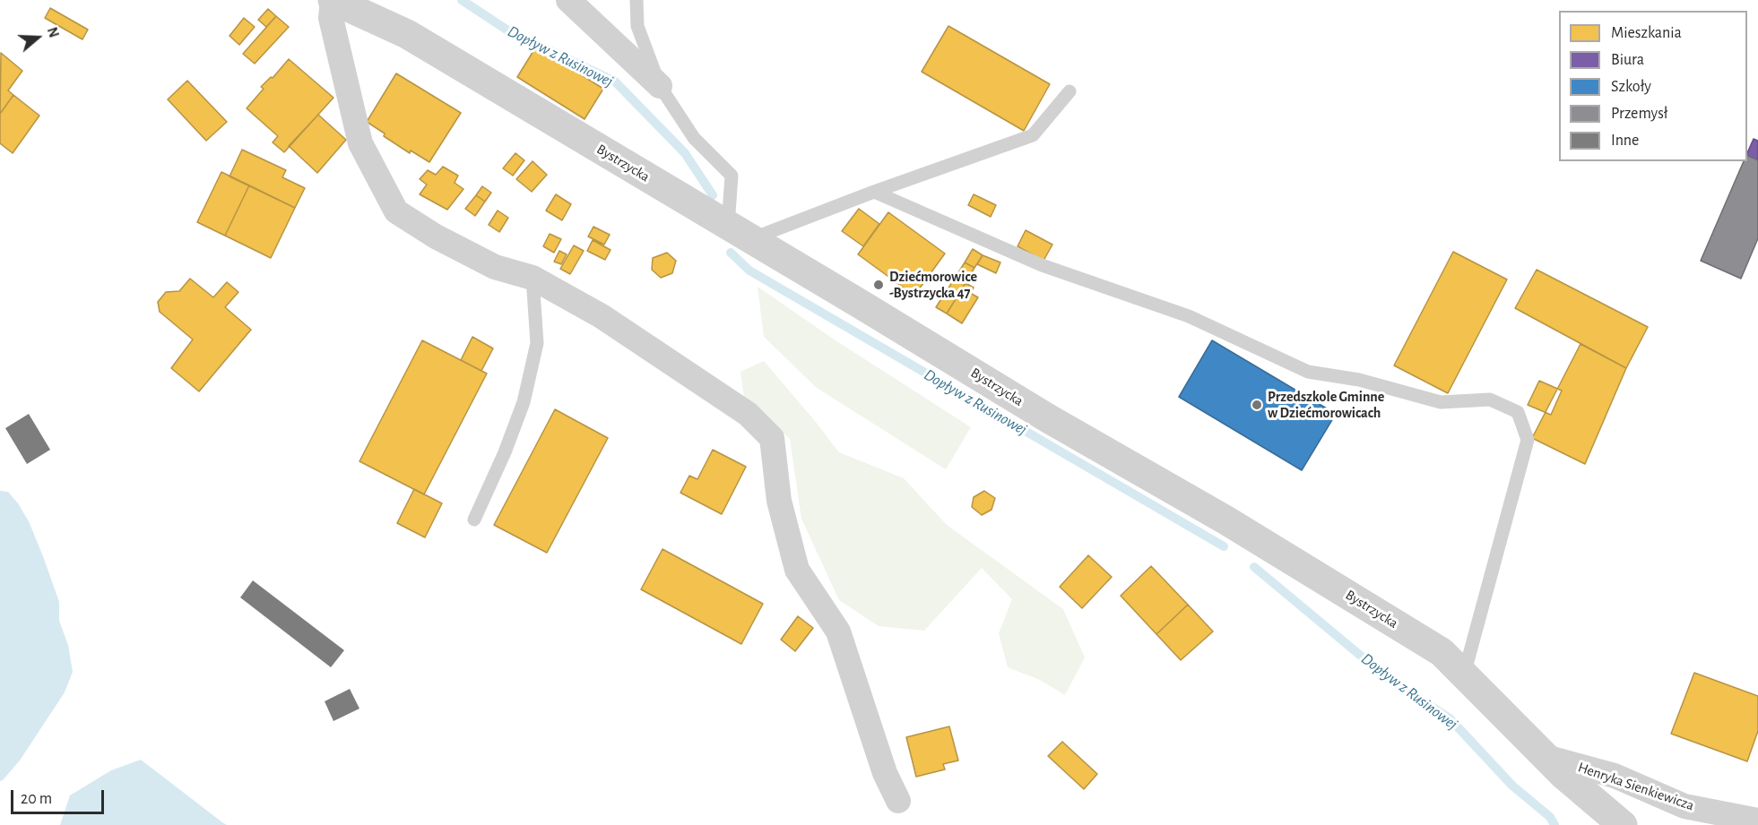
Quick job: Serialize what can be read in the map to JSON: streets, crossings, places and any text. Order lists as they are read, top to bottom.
{
  "streets": {
    "street": ["Bystrzycka", "Henryka Sienkiewicza"]
  },
  "crossings": [
    ["Bystrzycka", "Henryka Sienkiewicza"]
  ],
  "water": ["Dopływ z Rusinowej"],
  "places": ["Dziećmorowice -Bystrzycka 47", "Przedszkole Gminne w Dziećmorowicach"],
  "legend": [
    "Mieszkania",
    "Biura",
    "Szkoły",
    "Przemysł",
    "Inne"
  ],
  "scale_bar": "20 m",
  "north": "right"
}
